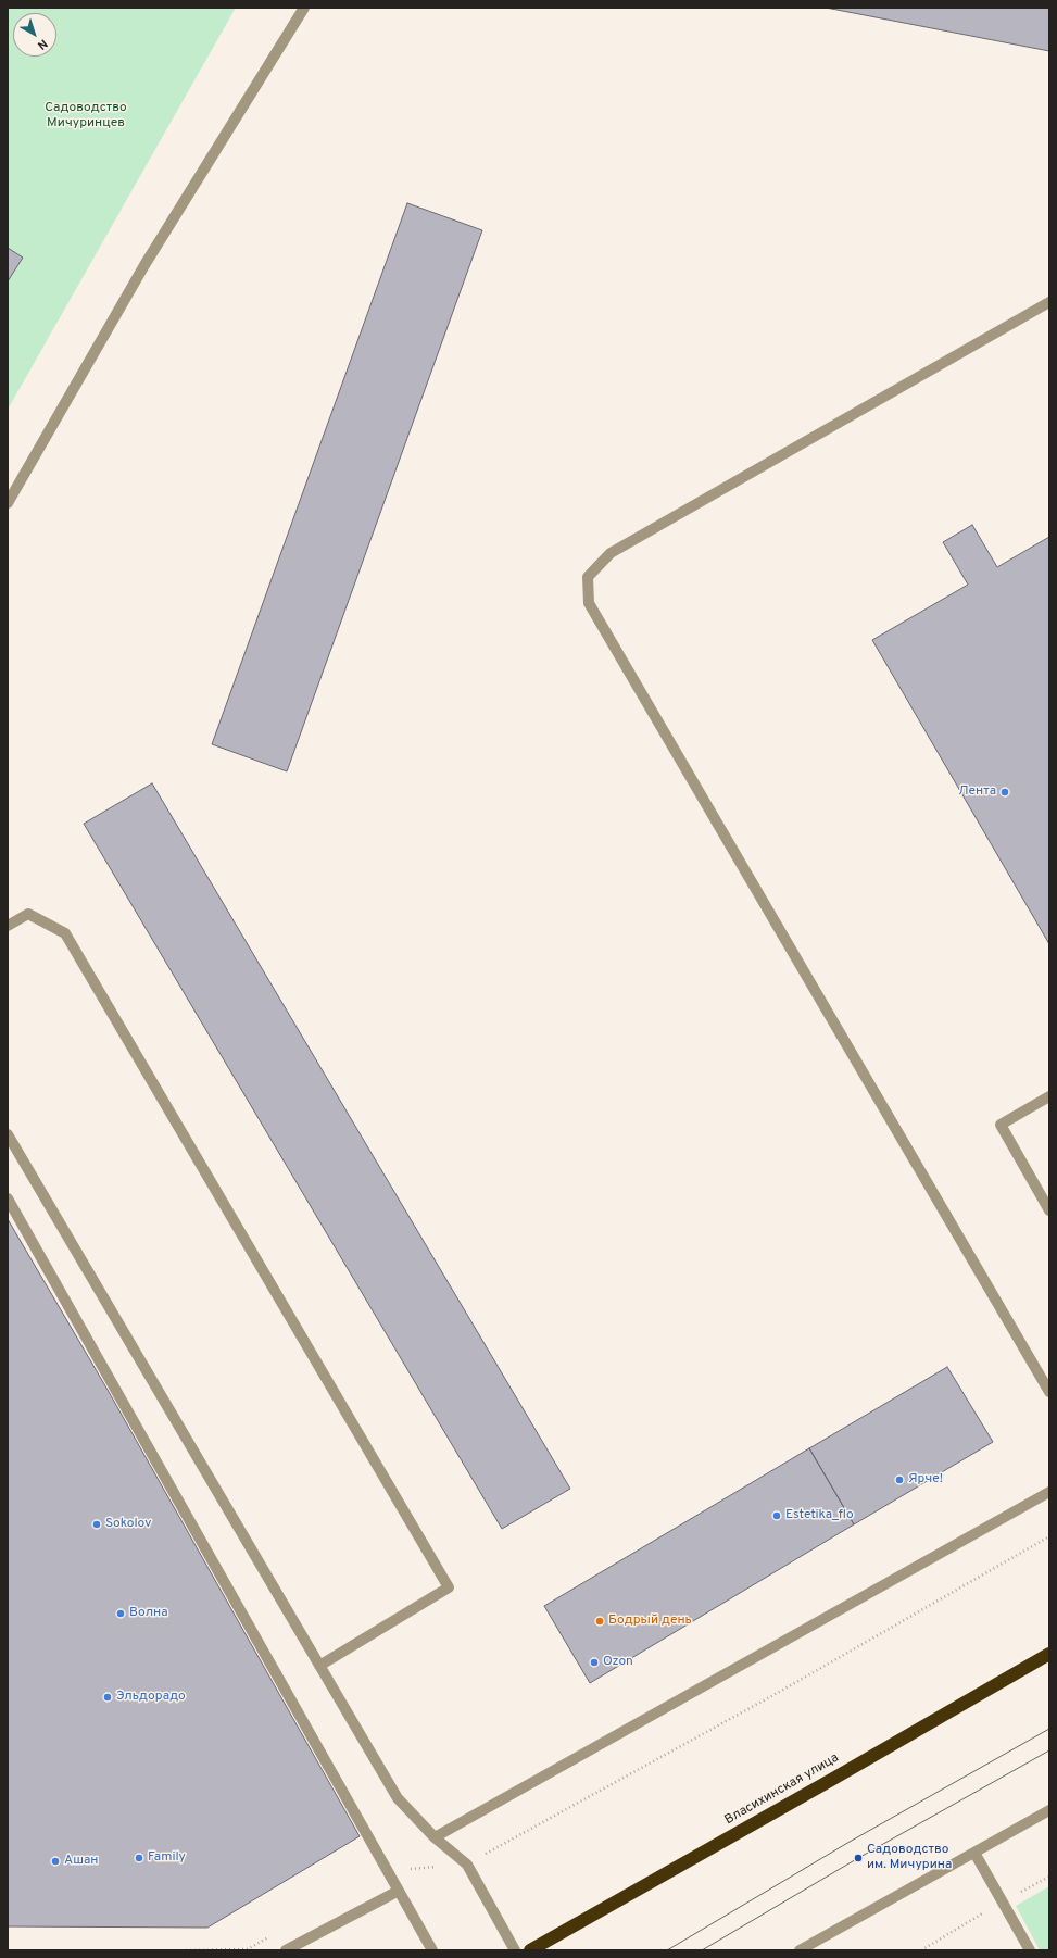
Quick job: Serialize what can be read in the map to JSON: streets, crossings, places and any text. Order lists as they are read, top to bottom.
{
  "streets": {
    "highway": ["Власихинская улица"]
  },
  "parks": ["Садоводство Мичуринцев"],
  "places": [
    "Лента",
    "Ярче!",
    "Estetika_flo",
    "Sokolov",
    "Волна",
    "Бодрый день",
    "Ozon",
    "Эльдорадо",
    "Family",
    "Садоводство им. Мичурина",
    "Ашан"
  ],
  "north": "bottom right"
}
